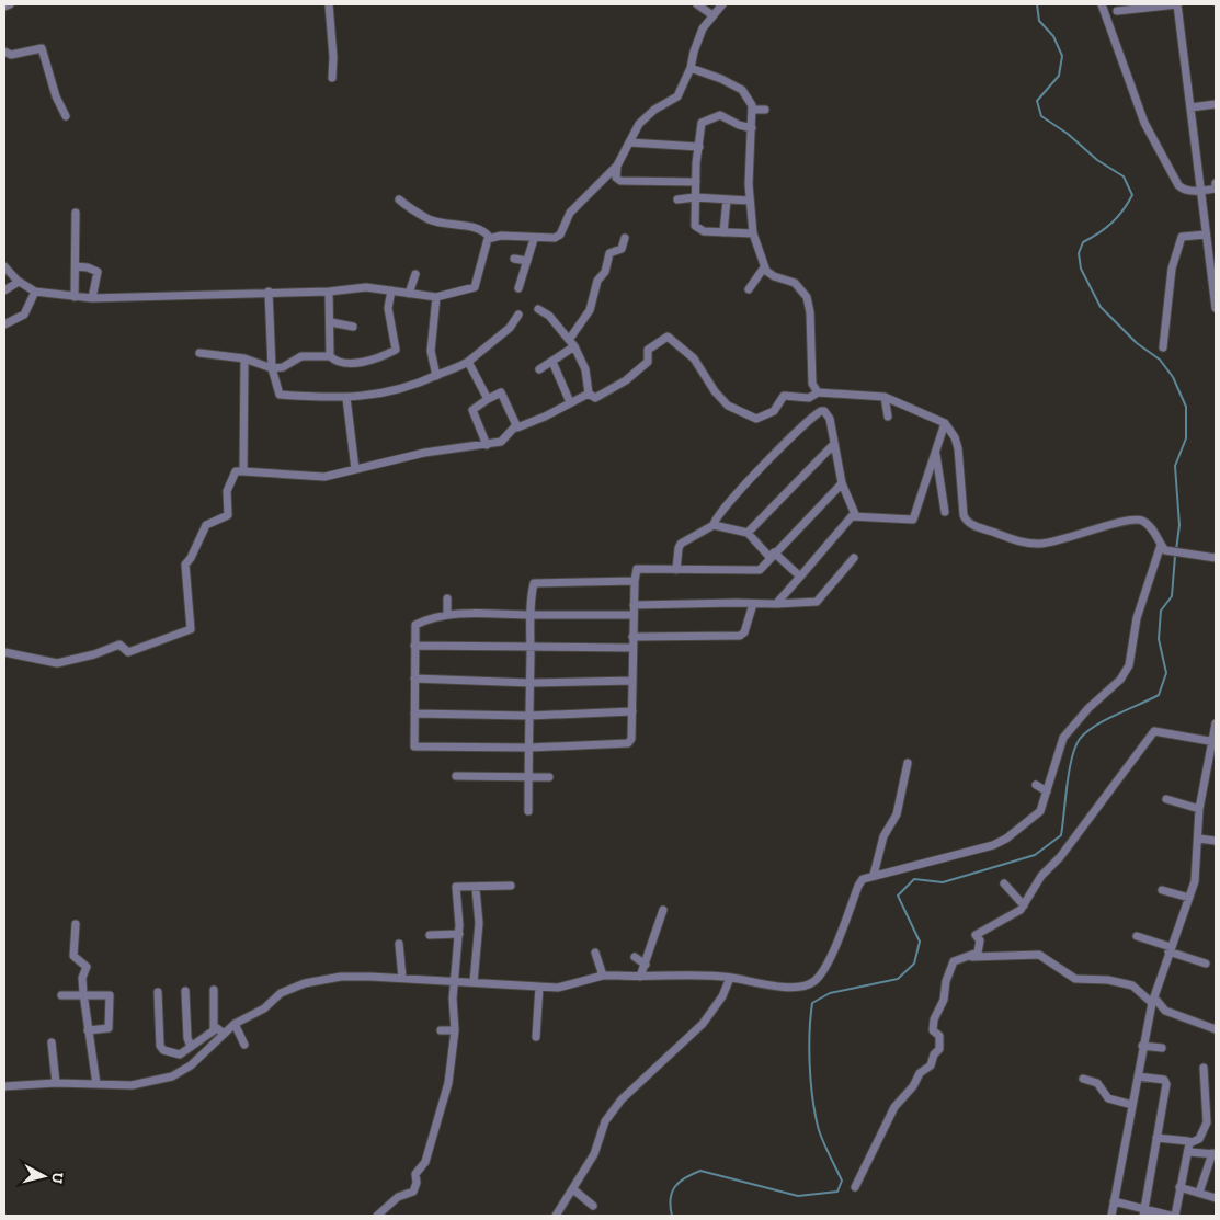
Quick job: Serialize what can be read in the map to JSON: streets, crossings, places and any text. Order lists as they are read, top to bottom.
{
  "north": "right"
}
